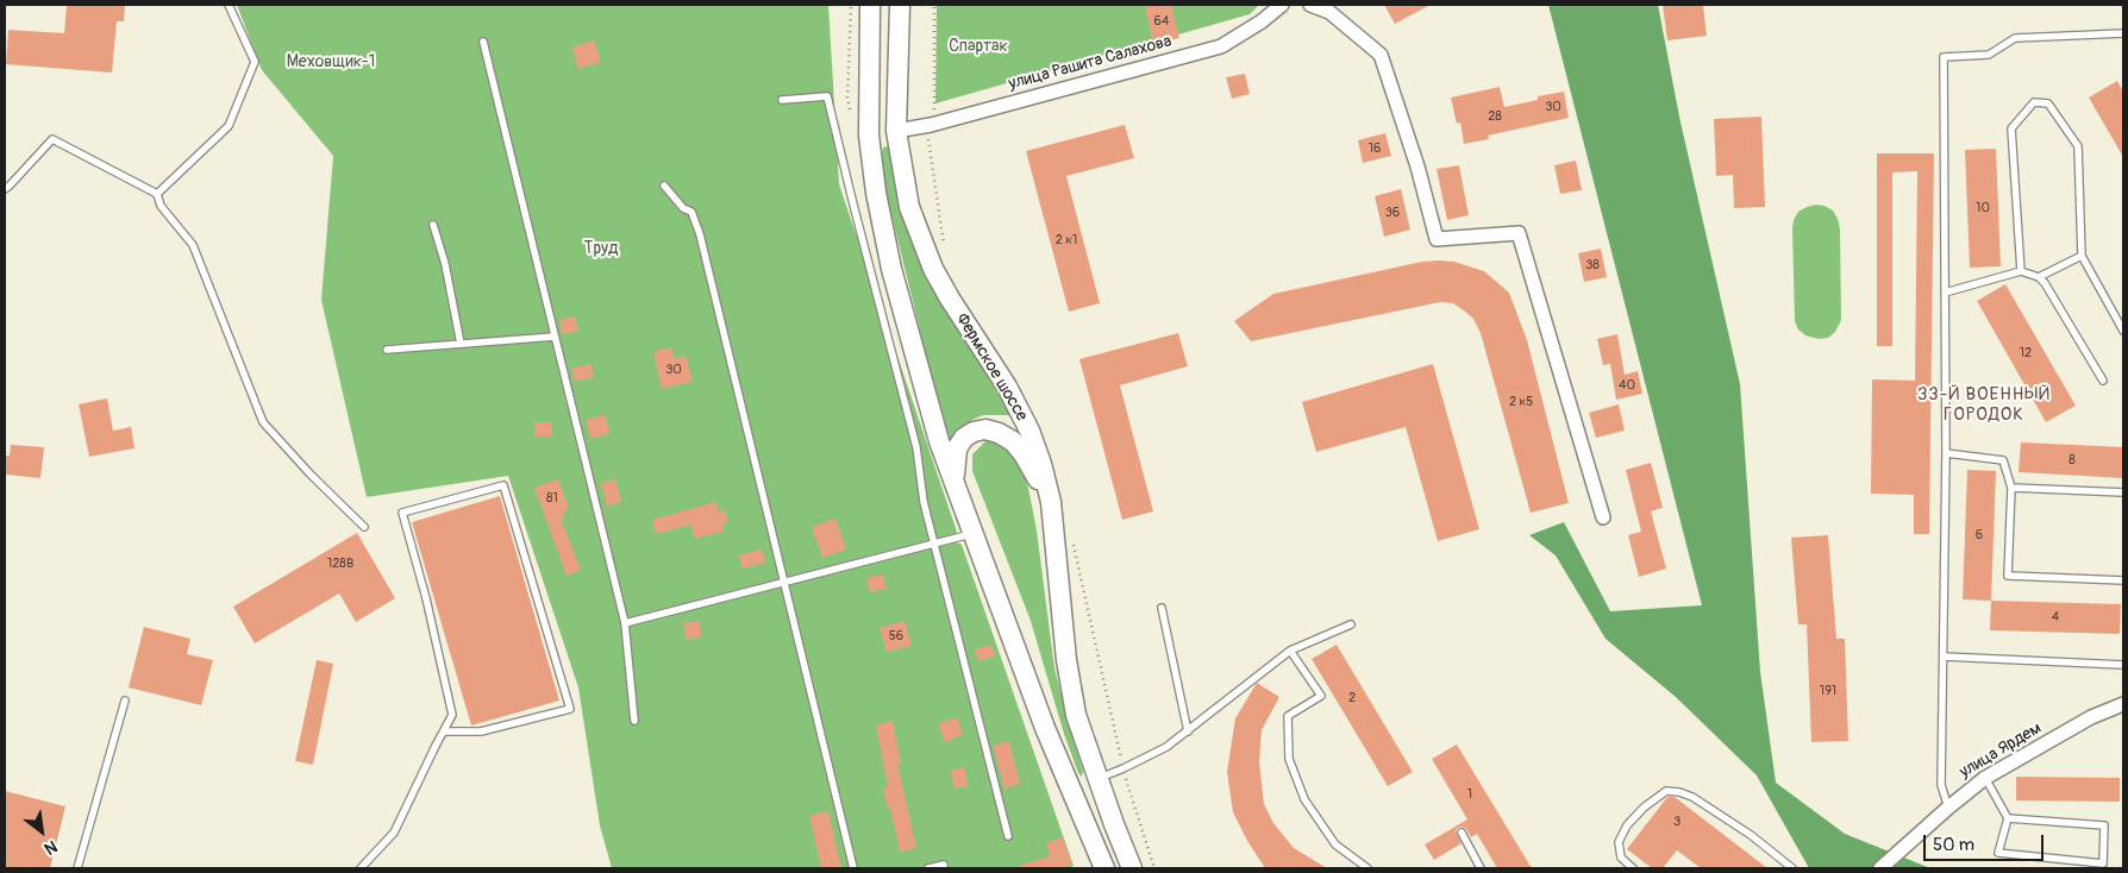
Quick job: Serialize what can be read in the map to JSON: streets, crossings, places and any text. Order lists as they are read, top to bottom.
{
  "streets": {
    "main road": ["Фермское шоссе"],
    "street": ["улица Рашита Салахова", "улица Ярдем"]
  },
  "crossings": [
    ["улица Рашита Салахова", "Фермское шоссе"]
  ],
  "districts": ["33-Й ВОЕННЫЙ ГОРОДОК"],
  "parks": ["Спартак", "Меховщик-1", "Труд"],
  "house_numbers": [
    "64",
    "30",
    "28",
    "16",
    "10",
    "36",
    "2 к1",
    "38",
    "12",
    "30",
    "40",
    "2 к5",
    "8",
    "81",
    "6",
    "128В",
    "4",
    "56",
    "191",
    "2",
    "1",
    "3"
  ],
  "scale_bar": "50 m",
  "north": "bottom right"
}
